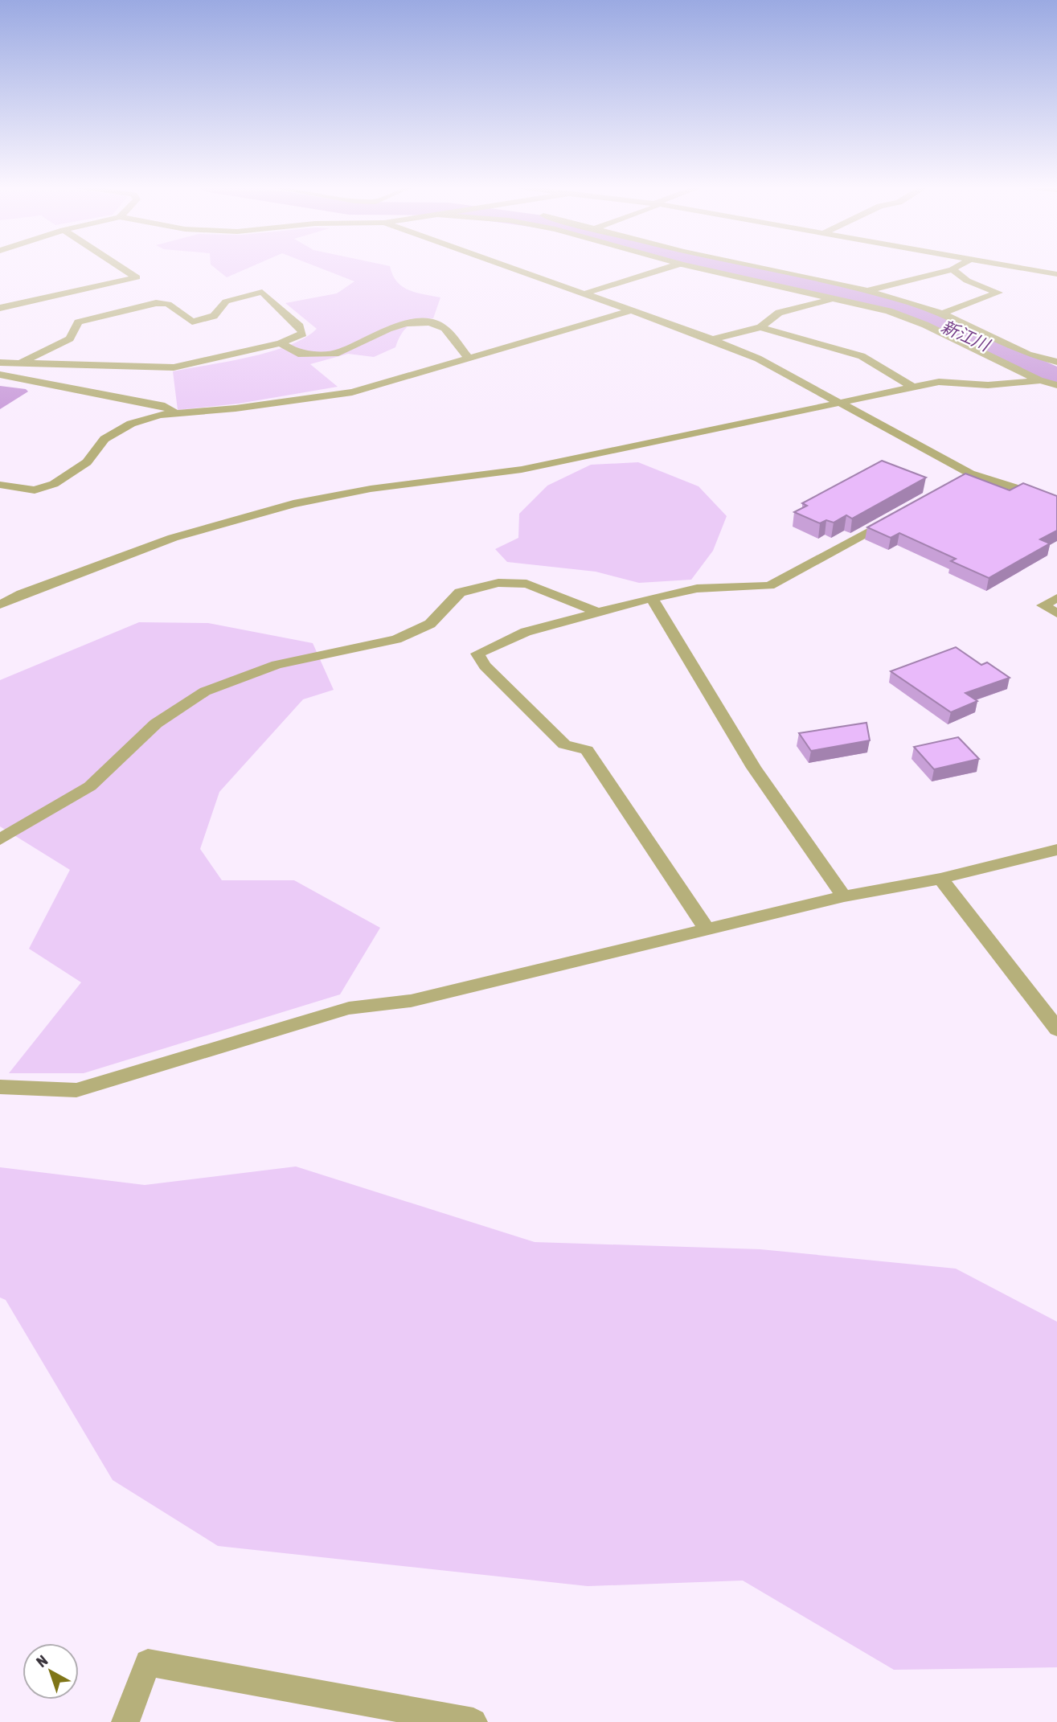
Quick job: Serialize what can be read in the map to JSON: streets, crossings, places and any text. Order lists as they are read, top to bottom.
{
  "water": ["新江川"],
  "north": "top left"
}
